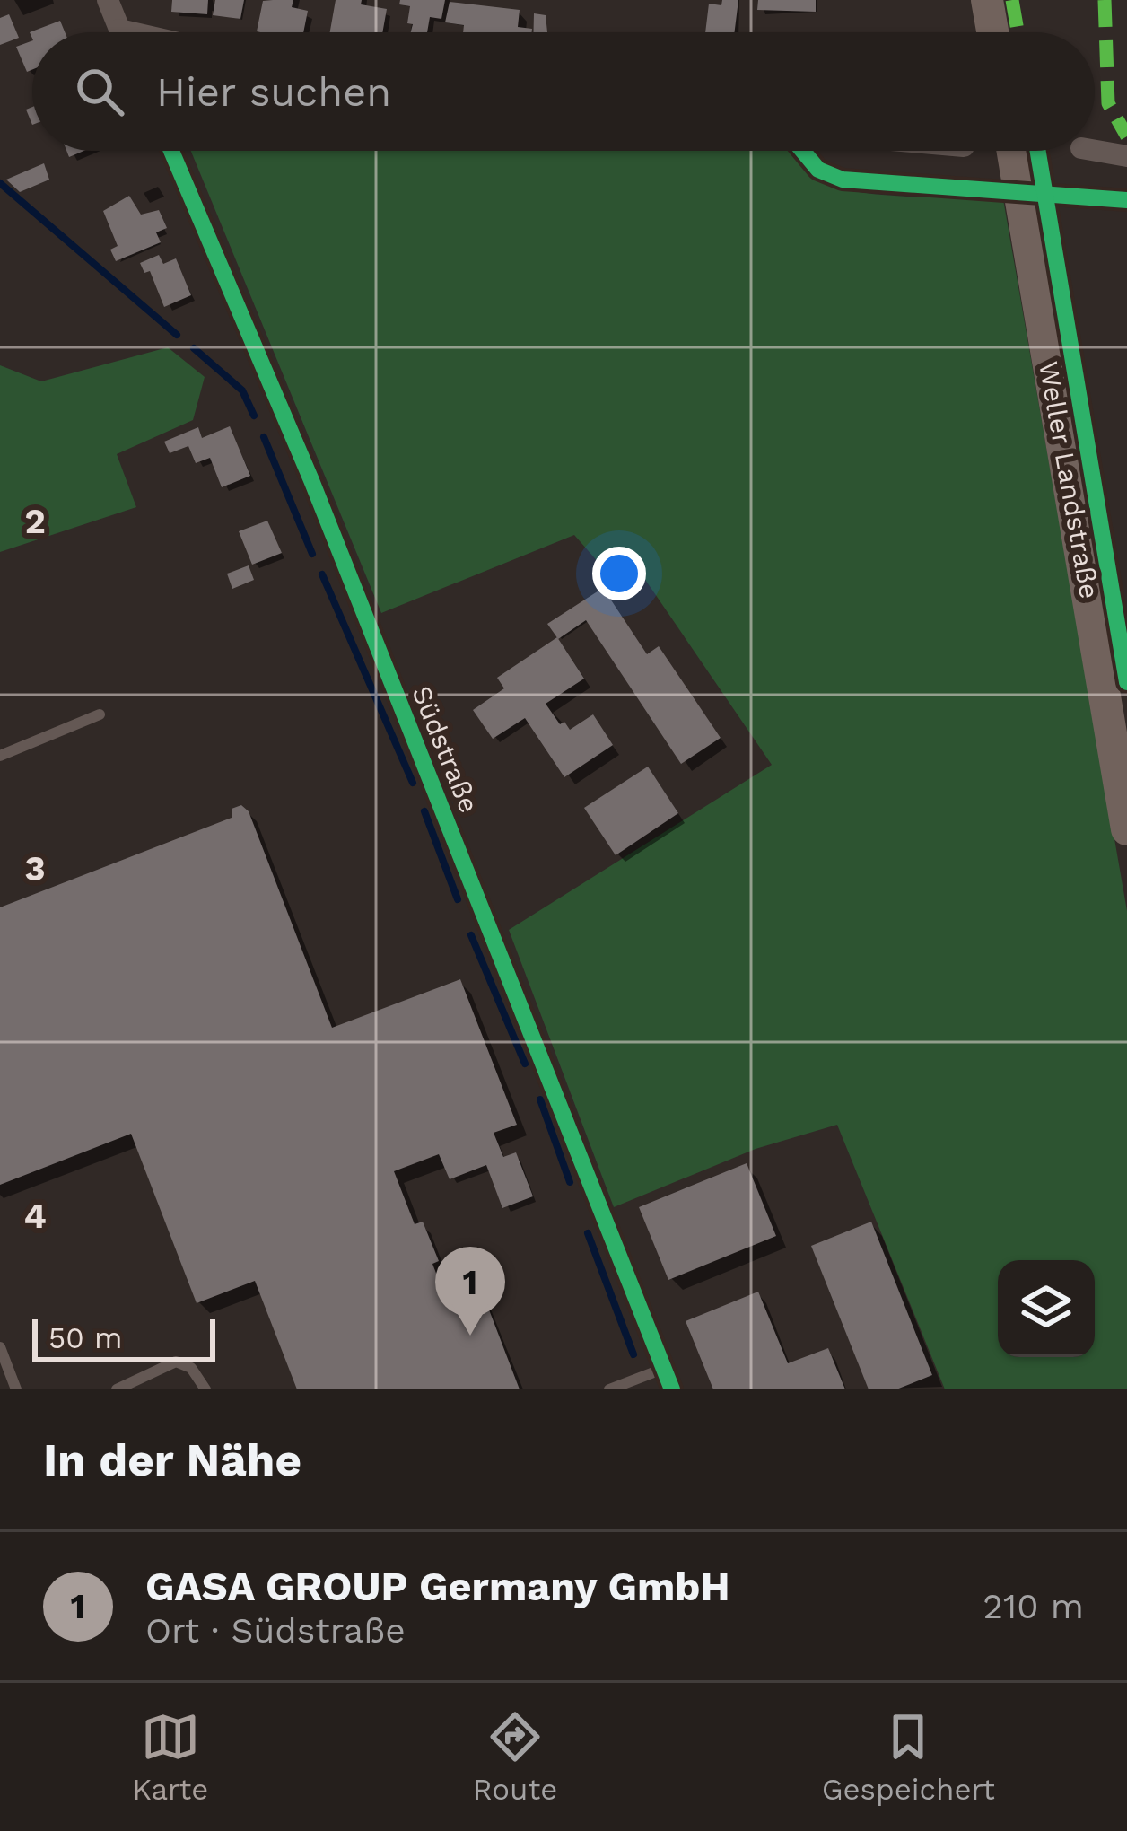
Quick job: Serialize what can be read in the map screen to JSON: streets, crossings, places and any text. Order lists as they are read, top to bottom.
{
  "streets": {
    "main road": ["Weller Landstraße"],
    "street": ["Südstraße"]
  },
  "scale_bar": "50 m",
  "page": {
    "search": "Hier suchen",
    "pins": "1",
    "scale": "50 m",
    "heading": "In der Nähe",
    "list": [
      {
        "mark": "1",
        "name": "GASA GROUP Germany GmbH",
        "note": "Ort · Südstraße",
        "value": "210 m"
      }
    ],
    "nav": ["Karte", "Route", "Gespeichert"]
  },
  "grid": {
    "rows": ["2", "3", "4"]
  }
}
